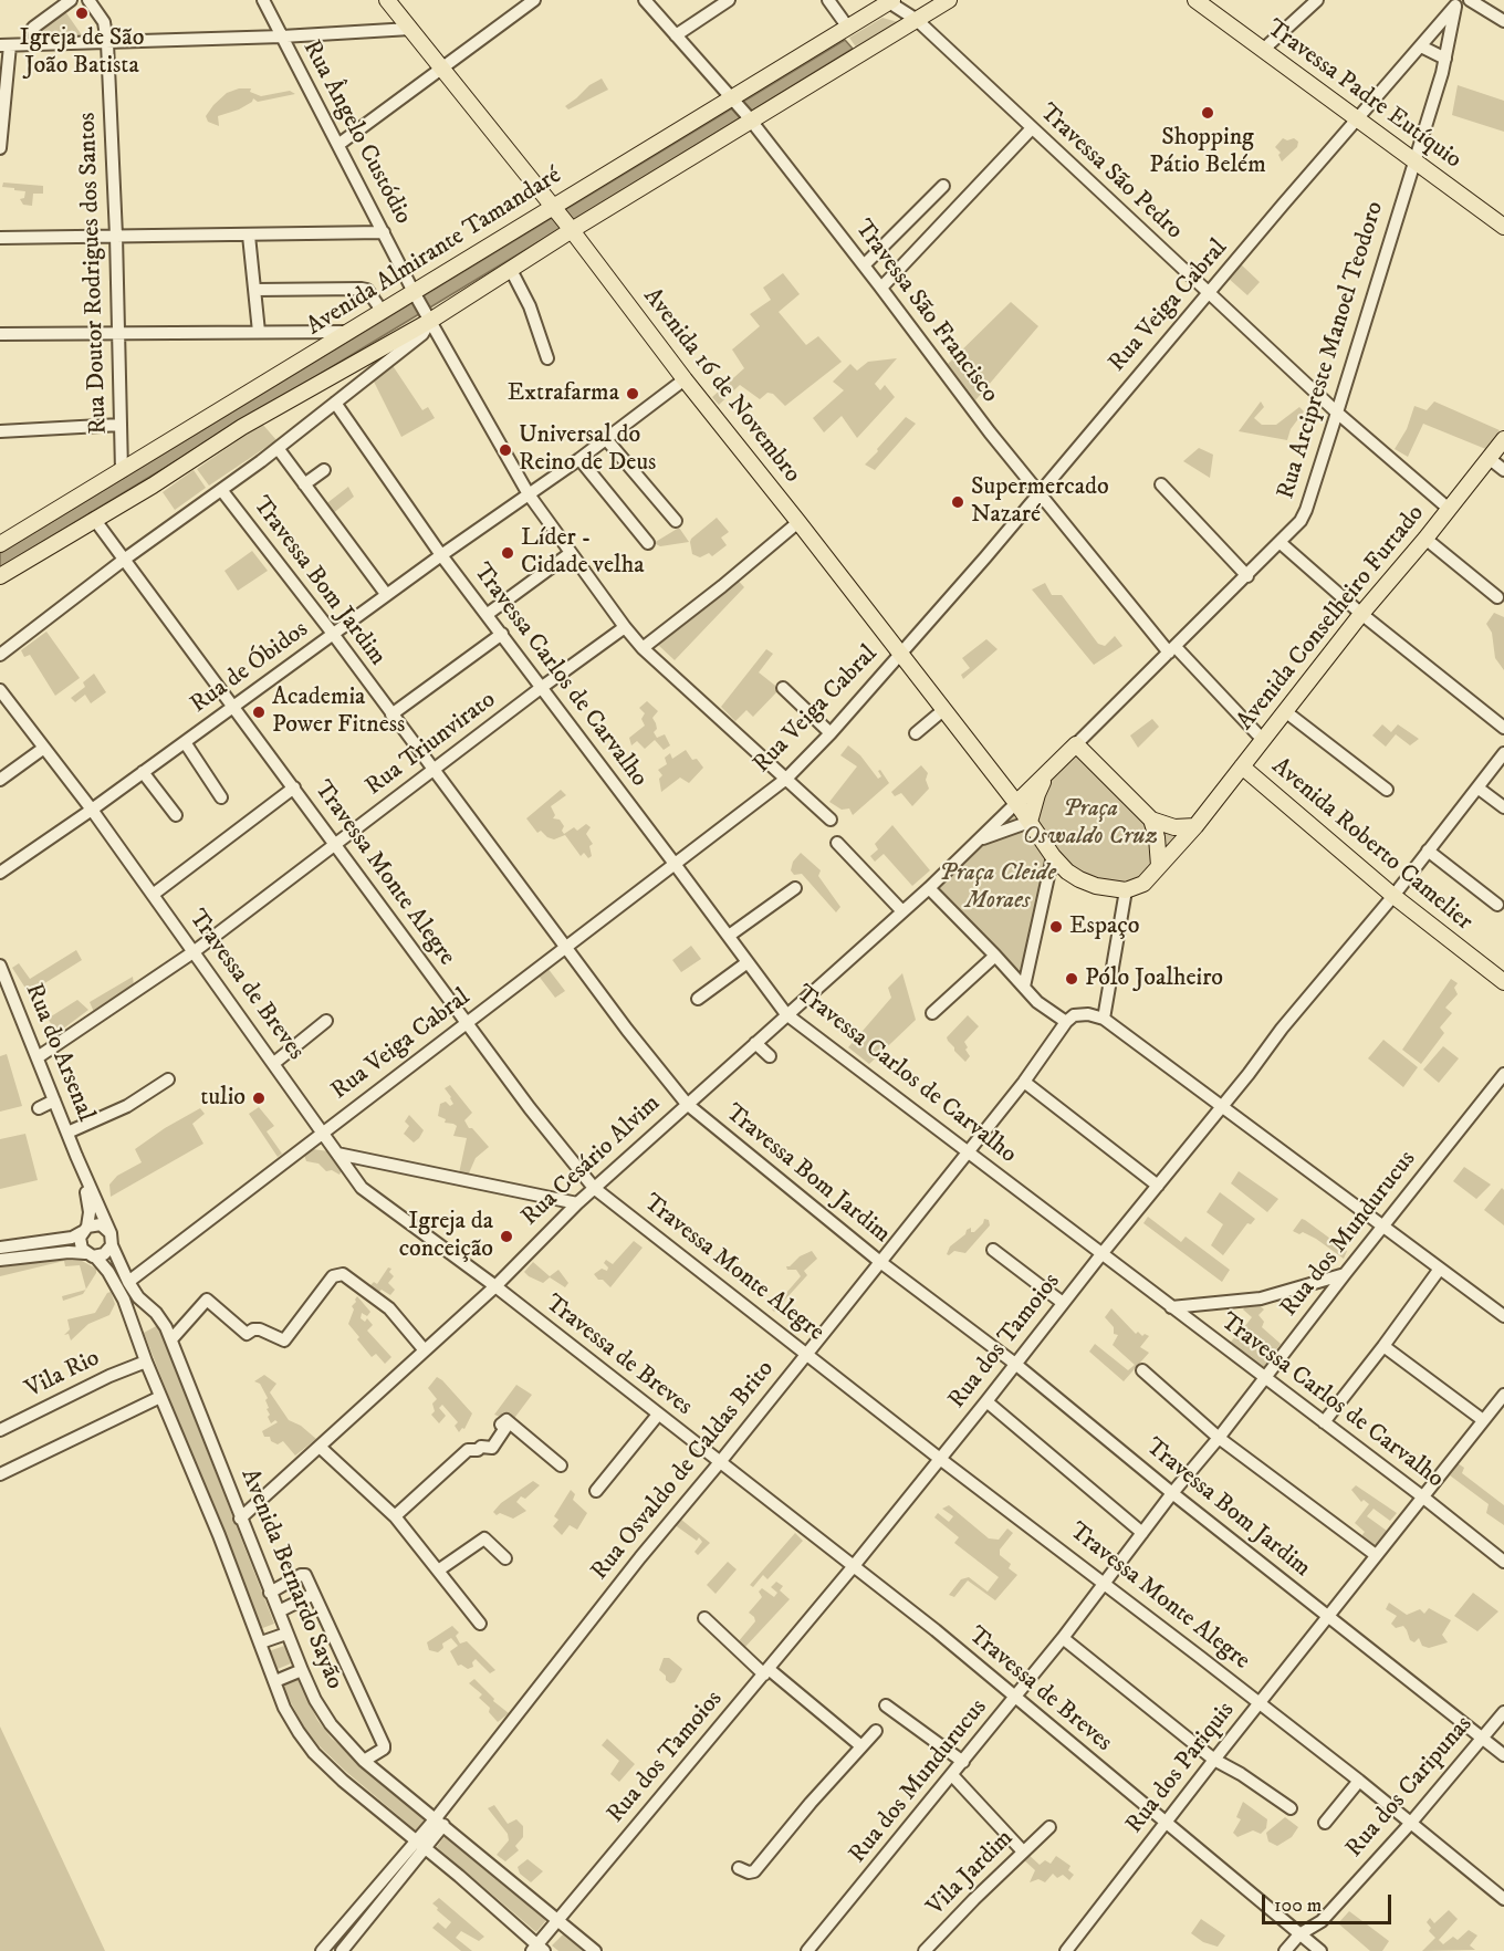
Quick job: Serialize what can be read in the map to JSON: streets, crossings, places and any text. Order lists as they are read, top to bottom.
{
  "streets": {
    "main road": [
      "Travessa Padre Eutíquio",
      "Avenida Almirante Tamandaré",
      "Rua Arcipreste Manoel Teodoro",
      "Avenida 16 de Novembro",
      "Avenida Conselheiro Furtado",
      "Avenida Roberto Camelier"
    ],
    "street": [
      "Rua Ângelo Custódio",
      "Travessa São Pedro",
      "Rua Doutor Rodrigues dos Santos",
      "Rua Veiga Cabral",
      "Travessa São Francisco",
      "Travessa Bom Jardim",
      "Rua de Óbidos",
      "Travessa Carlos de Carvalho",
      "Rua Triunvirato",
      "Travessa Monte Alegre",
      "Travessa de Breves",
      "Rua do Arsenal",
      "Rua Cesário Alvim",
      "Rua dos Mundurucus",
      "Rua dos Tamoios",
      "Vila Rio",
      "Rua Osvaldo de Caldas Brito",
      "Avenida Bernardo Sayão",
      "Rua dos Pariquis",
      "Rua dos Caripunas",
      "Vila Jardim"
    ]
  },
  "crossings": [
    ["Travessa Padre Eutíquio", "Rua Veiga Cabral"],
    ["Travessa Padre Eutíquio", "Rua Arcipreste Manoel Teodoro"],
    ["Rua Ângelo Custódio", "Avenida Almirante Tamandaré"],
    ["Rua Ângelo Custódio", "Rua Veiga Cabral"],
    ["Rua Ângelo Custódio", "Rua de Óbidos"],
    ["Rua Ângelo Custódio", "Rua Triunvirato"],
    ["Travessa São Pedro", "Avenida Almirante Tamandaré"],
    ["Travessa São Pedro", "Rua Veiga Cabral"],
    ["Travessa São Pedro", "Rua Arcipreste Manoel Teodoro"],
    ["Travessa São Pedro", "Avenida Conselheiro Furtado"],
    ["Avenida Almirante Tamandaré", "Rua Doutor Rodrigues dos Santos"],
    ["Avenida Almirante Tamandaré", "Travessa São Francisco"],
    ["Avenida Almirante Tamandaré", "Avenida 16 de Novembro"],
    ["Rua Veiga Cabral", "Travessa São Francisco"],
    ["Rua Veiga Cabral", "Rua Arcipreste Manoel Teodoro"],
    ["Rua Veiga Cabral", "Avenida 16 de Novembro"],
    ["Rua Veiga Cabral", "Travessa Bom Jardim"],
    ["Rua Veiga Cabral", "Travessa Carlos de Carvalho"],
    ["Rua Veiga Cabral", "Travessa Monte Alegre"],
    ["Rua Veiga Cabral", "Travessa de Breves"],
    ["Rua Veiga Cabral", "Avenida Bernardo Sayão"],
    ["Travessa São Francisco", "Rua Arcipreste Manoel Teodoro"],
    ["Travessa São Francisco", "Avenida Conselheiro Furtado"],
    ["Rua Arcipreste Manoel Teodoro", "Avenida 16 de Novembro"],
    ["Rua Arcipreste Manoel Teodoro", "Avenida Conselheiro Furtado"],
    ["Rua Arcipreste Manoel Teodoro", "Rua Cesário Alvim"],
    ["Avenida 16 de Novembro", "Avenida Conselheiro Furtado"],
    ["Avenida 16 de Novembro", "Rua de Óbidos"],
    ["Avenida 16 de Novembro", "Rua Cesário Alvim"],
    ["Travessa Bom Jardim", "Rua de Óbidos"],
    ["Travessa Bom Jardim", "Rua Triunvirato"],
    ["Travessa Bom Jardim", "Rua Cesário Alvim"],
    ["Travessa Bom Jardim", "Rua dos Mundurucus"],
    ["Travessa Bom Jardim", "Rua dos Tamoios"],
    ["Travessa Bom Jardim", "Rua Osvaldo de Caldas Brito"],
    ["Travessa Bom Jardim", "Rua dos Pariquis"],
    ["Travessa Bom Jardim", "Rua dos Caripunas"],
    ["Avenida Conselheiro Furtado", "Avenida Roberto Camelier"],
    ["Avenida Conselheiro Furtado", "Rua Cesário Alvim"],
    ["Rua de Óbidos", "Travessa Carlos de Carvalho"],
    ["Rua de Óbidos", "Travessa Monte Alegre"],
    ["Rua de Óbidos", "Travessa de Breves"],
    ["Travessa Carlos de Carvalho", "Rua Triunvirato"],
    ["Travessa Carlos de Carvalho", "Rua Cesário Alvim"],
    ["Travessa Carlos de Carvalho", "Rua dos Mundurucus"],
    ["Travessa Carlos de Carvalho", "Rua dos Tamoios"],
    ["Travessa Carlos de Carvalho", "Rua Osvaldo de Caldas Brito"],
    ["Travessa Carlos de Carvalho", "Rua dos Pariquis"],
    ["Rua Triunvirato", "Travessa Monte Alegre"],
    ["Rua Triunvirato", "Travessa de Breves"],
    ["Rua Triunvirato", "Rua do Arsenal"],
    ["Avenida Roberto Camelier", "Rua dos Tamoios"],
    ["Travessa Monte Alegre", "Rua Cesário Alvim"],
    ["Travessa Monte Alegre", "Rua dos Mundurucus"],
    ["Travessa Monte Alegre", "Rua dos Tamoios"],
    ["Travessa Monte Alegre", "Rua Osvaldo de Caldas Brito"],
    ["Travessa Monte Alegre", "Rua dos Pariquis"],
    ["Travessa Monte Alegre", "Rua dos Caripunas"],
    ["Travessa de Breves", "Rua Cesário Alvim"],
    ["Travessa de Breves", "Rua dos Mundurucus"],
    ["Travessa de Breves", "Rua dos Tamoios"],
    ["Travessa de Breves", "Rua Osvaldo de Caldas Brito"],
    ["Travessa de Breves", "Rua dos Pariquis"],
    ["Travessa de Breves", "Rua dos Caripunas"],
    ["Rua do Arsenal", "Avenida Bernardo Sayão"],
    ["Rua Cesário Alvim", "Avenida Bernardo Sayão"],
    ["Rua dos Tamoios", "Avenida Bernardo Sayão"],
    ["Vila Rio", "Avenida Bernardo Sayão"],
    ["Rua Osvaldo de Caldas Brito", "Avenida Bernardo Sayão"]
  ],
  "parks": ["Praça Oswaldo Cruz", "Praça Cleide Moraes"],
  "places": [
    "Igreja de São João Batista",
    "Shopping Pátio Belém",
    "Extrafarma",
    "Universal do Reino de Deus",
    "Supermercado Nazaré",
    "Líder - Cidade velha",
    "Academia Power Fitness",
    "Espaço",
    "Pólo Joalheiro",
    "tulio",
    "Igreja da conceição"
  ],
  "scale_bar": "100 m"
}
